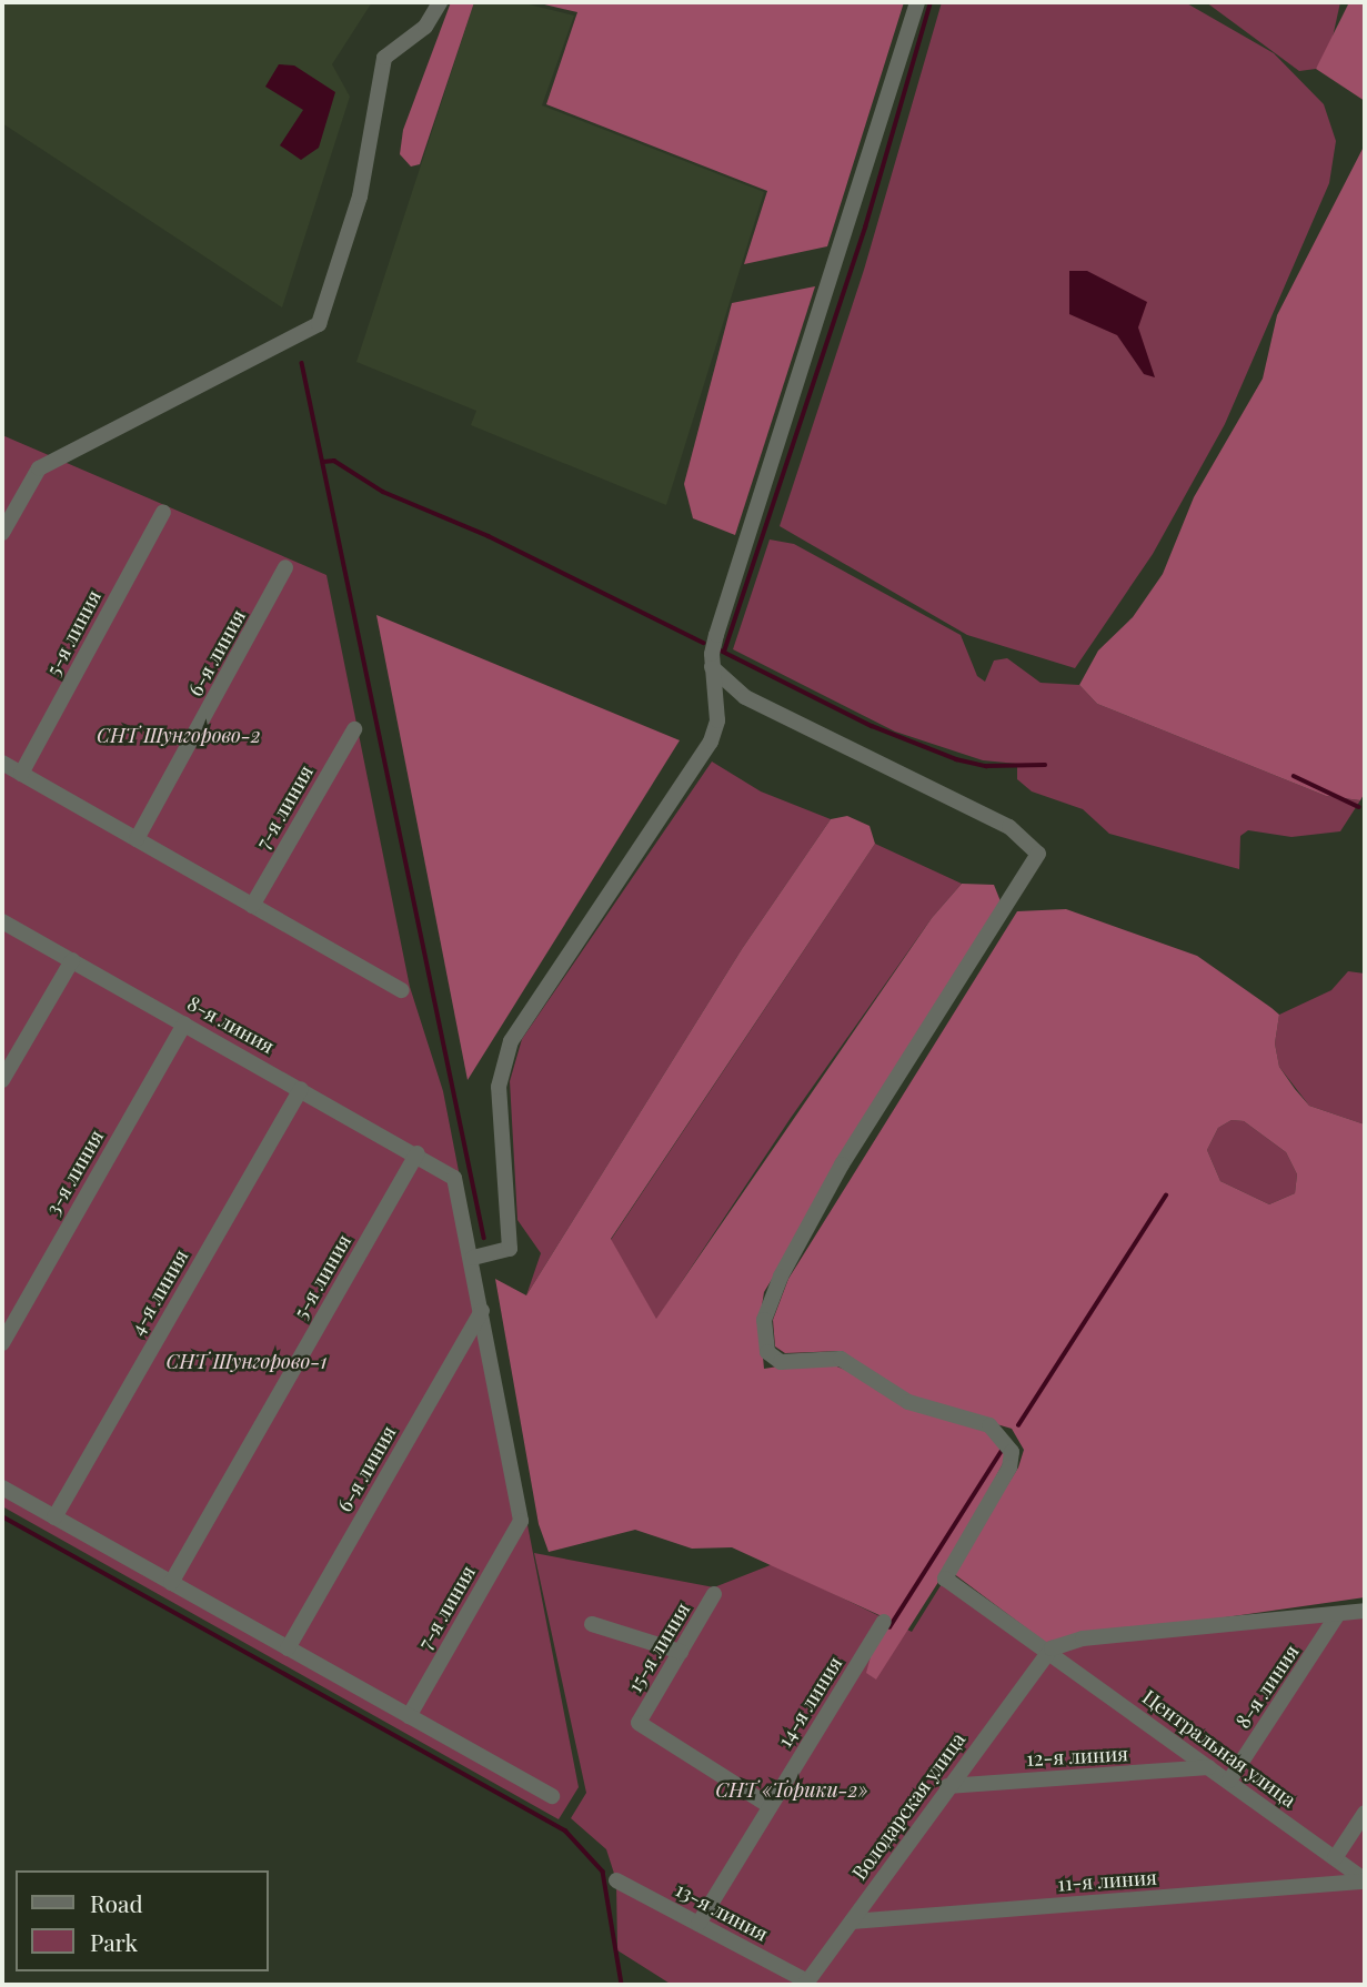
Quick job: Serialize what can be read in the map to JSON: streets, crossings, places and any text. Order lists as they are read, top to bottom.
{
  "streets": {
    "street": [
      "5-я линия",
      "6-я линия",
      "7-я линия",
      "8-я линия",
      "3-я линия",
      "4-я линия",
      "15-я линия",
      "14-я линия",
      "Центральная улица",
      "12-я линия",
      "Володарская улица",
      "11-я линия",
      "13-я линия"
    ]
  },
  "crossings": [
    ["5-я линия", "8-я линия"],
    ["6-я линия", "7-я линия"],
    ["8-я линия", "3-я линия"],
    ["8-я линия", "4-я линия"],
    ["8-я линия", "Центральная улица"],
    ["15-я линия", "14-я линия"],
    ["14-я линия", "13-я линия"],
    ["Центральная улица", "12-я линия"],
    ["Центральная улица", "Володарская улица"],
    ["Центральная улица", "11-я линия"],
    ["12-я линия", "Володарская улица"],
    ["Володарская улица", "11-я линия"],
    ["Володарская улица", "13-я линия"]
  ],
  "parks": ["СНТ Шунгорово-2", "СНТ Шунгорово-1", "СНТ «Торики-2»"],
  "legend": ["Road", "Park"]
}
